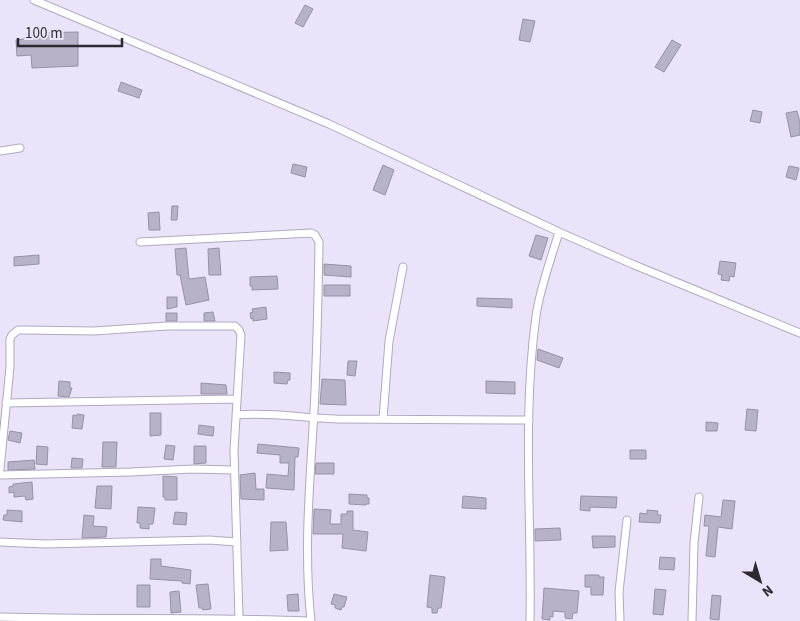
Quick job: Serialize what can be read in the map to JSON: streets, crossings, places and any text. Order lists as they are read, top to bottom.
{
  "scale_bar": "100 m",
  "north": "bottom right"
}
